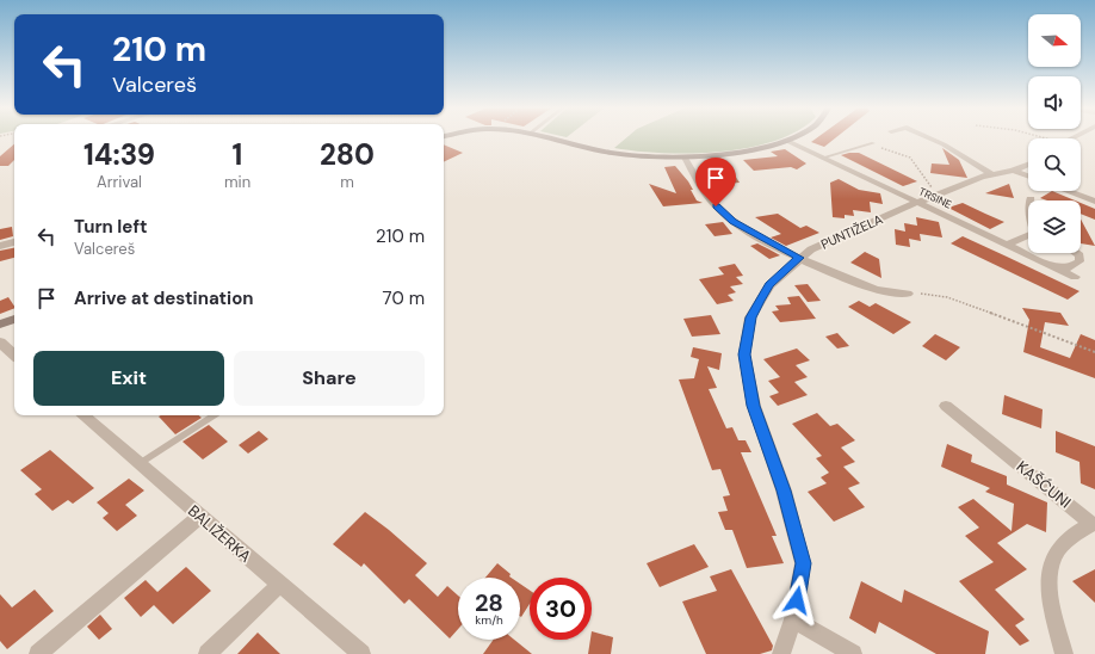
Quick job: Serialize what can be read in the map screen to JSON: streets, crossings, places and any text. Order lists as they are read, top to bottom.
{
  "streets": {
    "street": [
      "TRSINE",
      "PUNTIŽELA",
      "KAŠĆUNI",
      "BALIŽERKA"
    ]
  },
  "crossings": [
    ["TRSINE", "PUNTIŽELA"]
  ],
  "north": "right",
  "page": {
    "turn": ["210 m", "Valcereš"],
    "eta": [
      "14:39",
      "Arrival",
      "1",
      "min",
      "280",
      "m"
    ],
    "list": [
      {
        "name": "Turn left",
        "note": "Valcereš",
        "value": "210 m"
      },
      {
        "name": "Arrive at destination",
        "value": "70 m"
      }
    ],
    "buttons": ["Exit", "Share"],
    "speed": "28 km/h",
    "limit": "30"
  }
}
